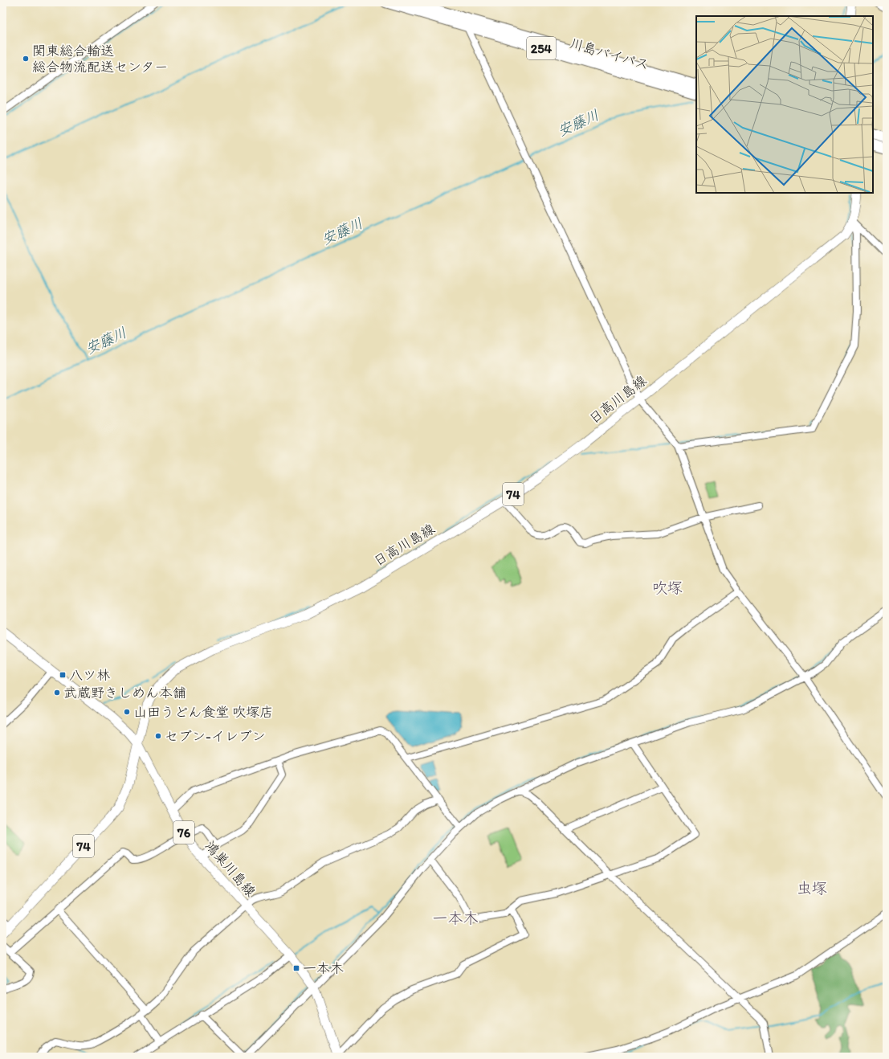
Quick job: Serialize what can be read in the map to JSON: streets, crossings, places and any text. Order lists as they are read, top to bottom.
{
  "streets": {
    "highway": ["254", "川島バイパス"],
    "main road": [
      "日高川島線",
      "74",
      "76",
      "鴻巣川島線"
    ]
  },
  "crossings": [
    ["日高川島線", "鴻巣川島線"]
  ],
  "districts": ["吹塚", "虫塚", "一本木"],
  "water": ["安藤川"],
  "places": {
    "other": [
      "関東総合輸送 総合物流配送センター",
      "武蔵野きしめん本舗",
      "山田うどん食堂 吹塚店",
      "セブン-イレブン"
    ],
    "transit": ["八ツ林", "一本木"]
  }
}
